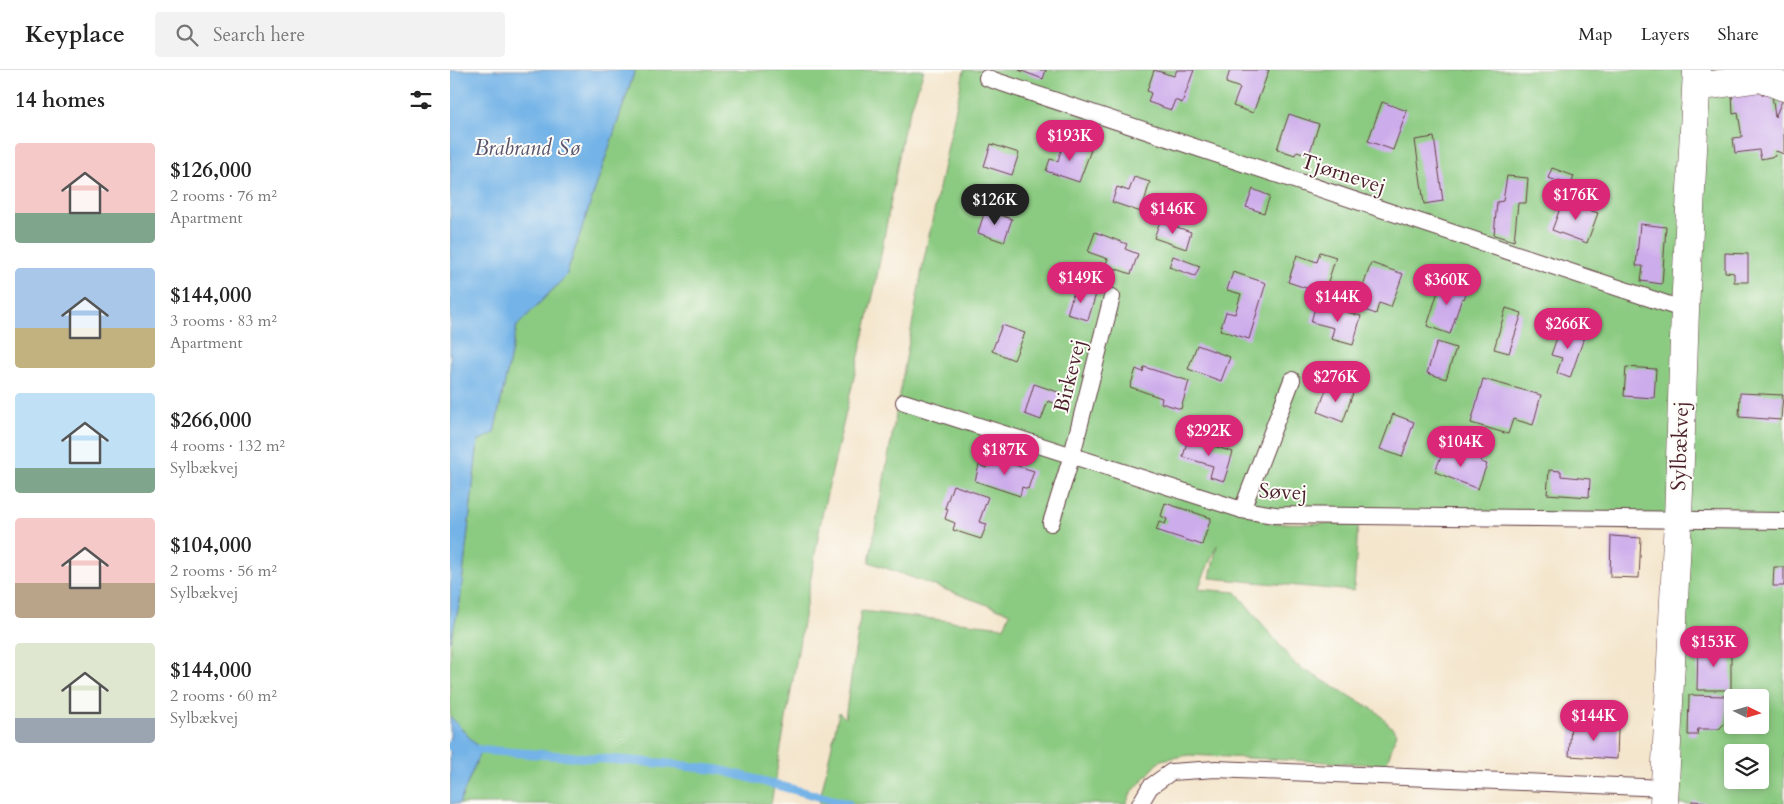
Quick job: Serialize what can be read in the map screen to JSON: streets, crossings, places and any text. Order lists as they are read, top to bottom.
{
  "streets": {
    "street": ["Sylbækvej"],
    "lane": ["Tjørnevej", "Birkevej", "Søvej"]
  },
  "crossings": [
    ["Tjørnevej", "Sylbækvej"],
    ["Birkevej", "Søvej"],
    ["Sylbækvej", "Søvej"]
  ],
  "water": ["Brabrand Sø"],
  "north": "right",
  "page": {
    "header": "Keyplace",
    "search": "Search here",
    "nav": ["Map", "Layers", "Share"],
    "heading": "14 homes",
    "price": [
      "$193K",
      "$176K",
      "$126K",
      "$146K",
      "$149K",
      "$360K",
      "$144K",
      "$266K",
      "$276K",
      "$292K",
      "$104K",
      "$187K",
      "$153K",
      "$144K"
    ],
    "list": [
      {
        "name": "$126,000",
        "note": "2 rooms · 76 m² · Apartment"
      },
      {
        "name": "$144,000",
        "note": "3 rooms · 83 m² · Apartment"
      },
      {
        "name": "$266,000",
        "note": "4 rooms · 132 m² · Sylbækvej"
      },
      {
        "name": "$104,000",
        "note": "2 rooms · 56 m² · Sylbækvej"
      },
      {
        "name": "$144,000",
        "note": "2 rooms · 60 m² · Sylbækvej"
      }
    ]
  }
}
